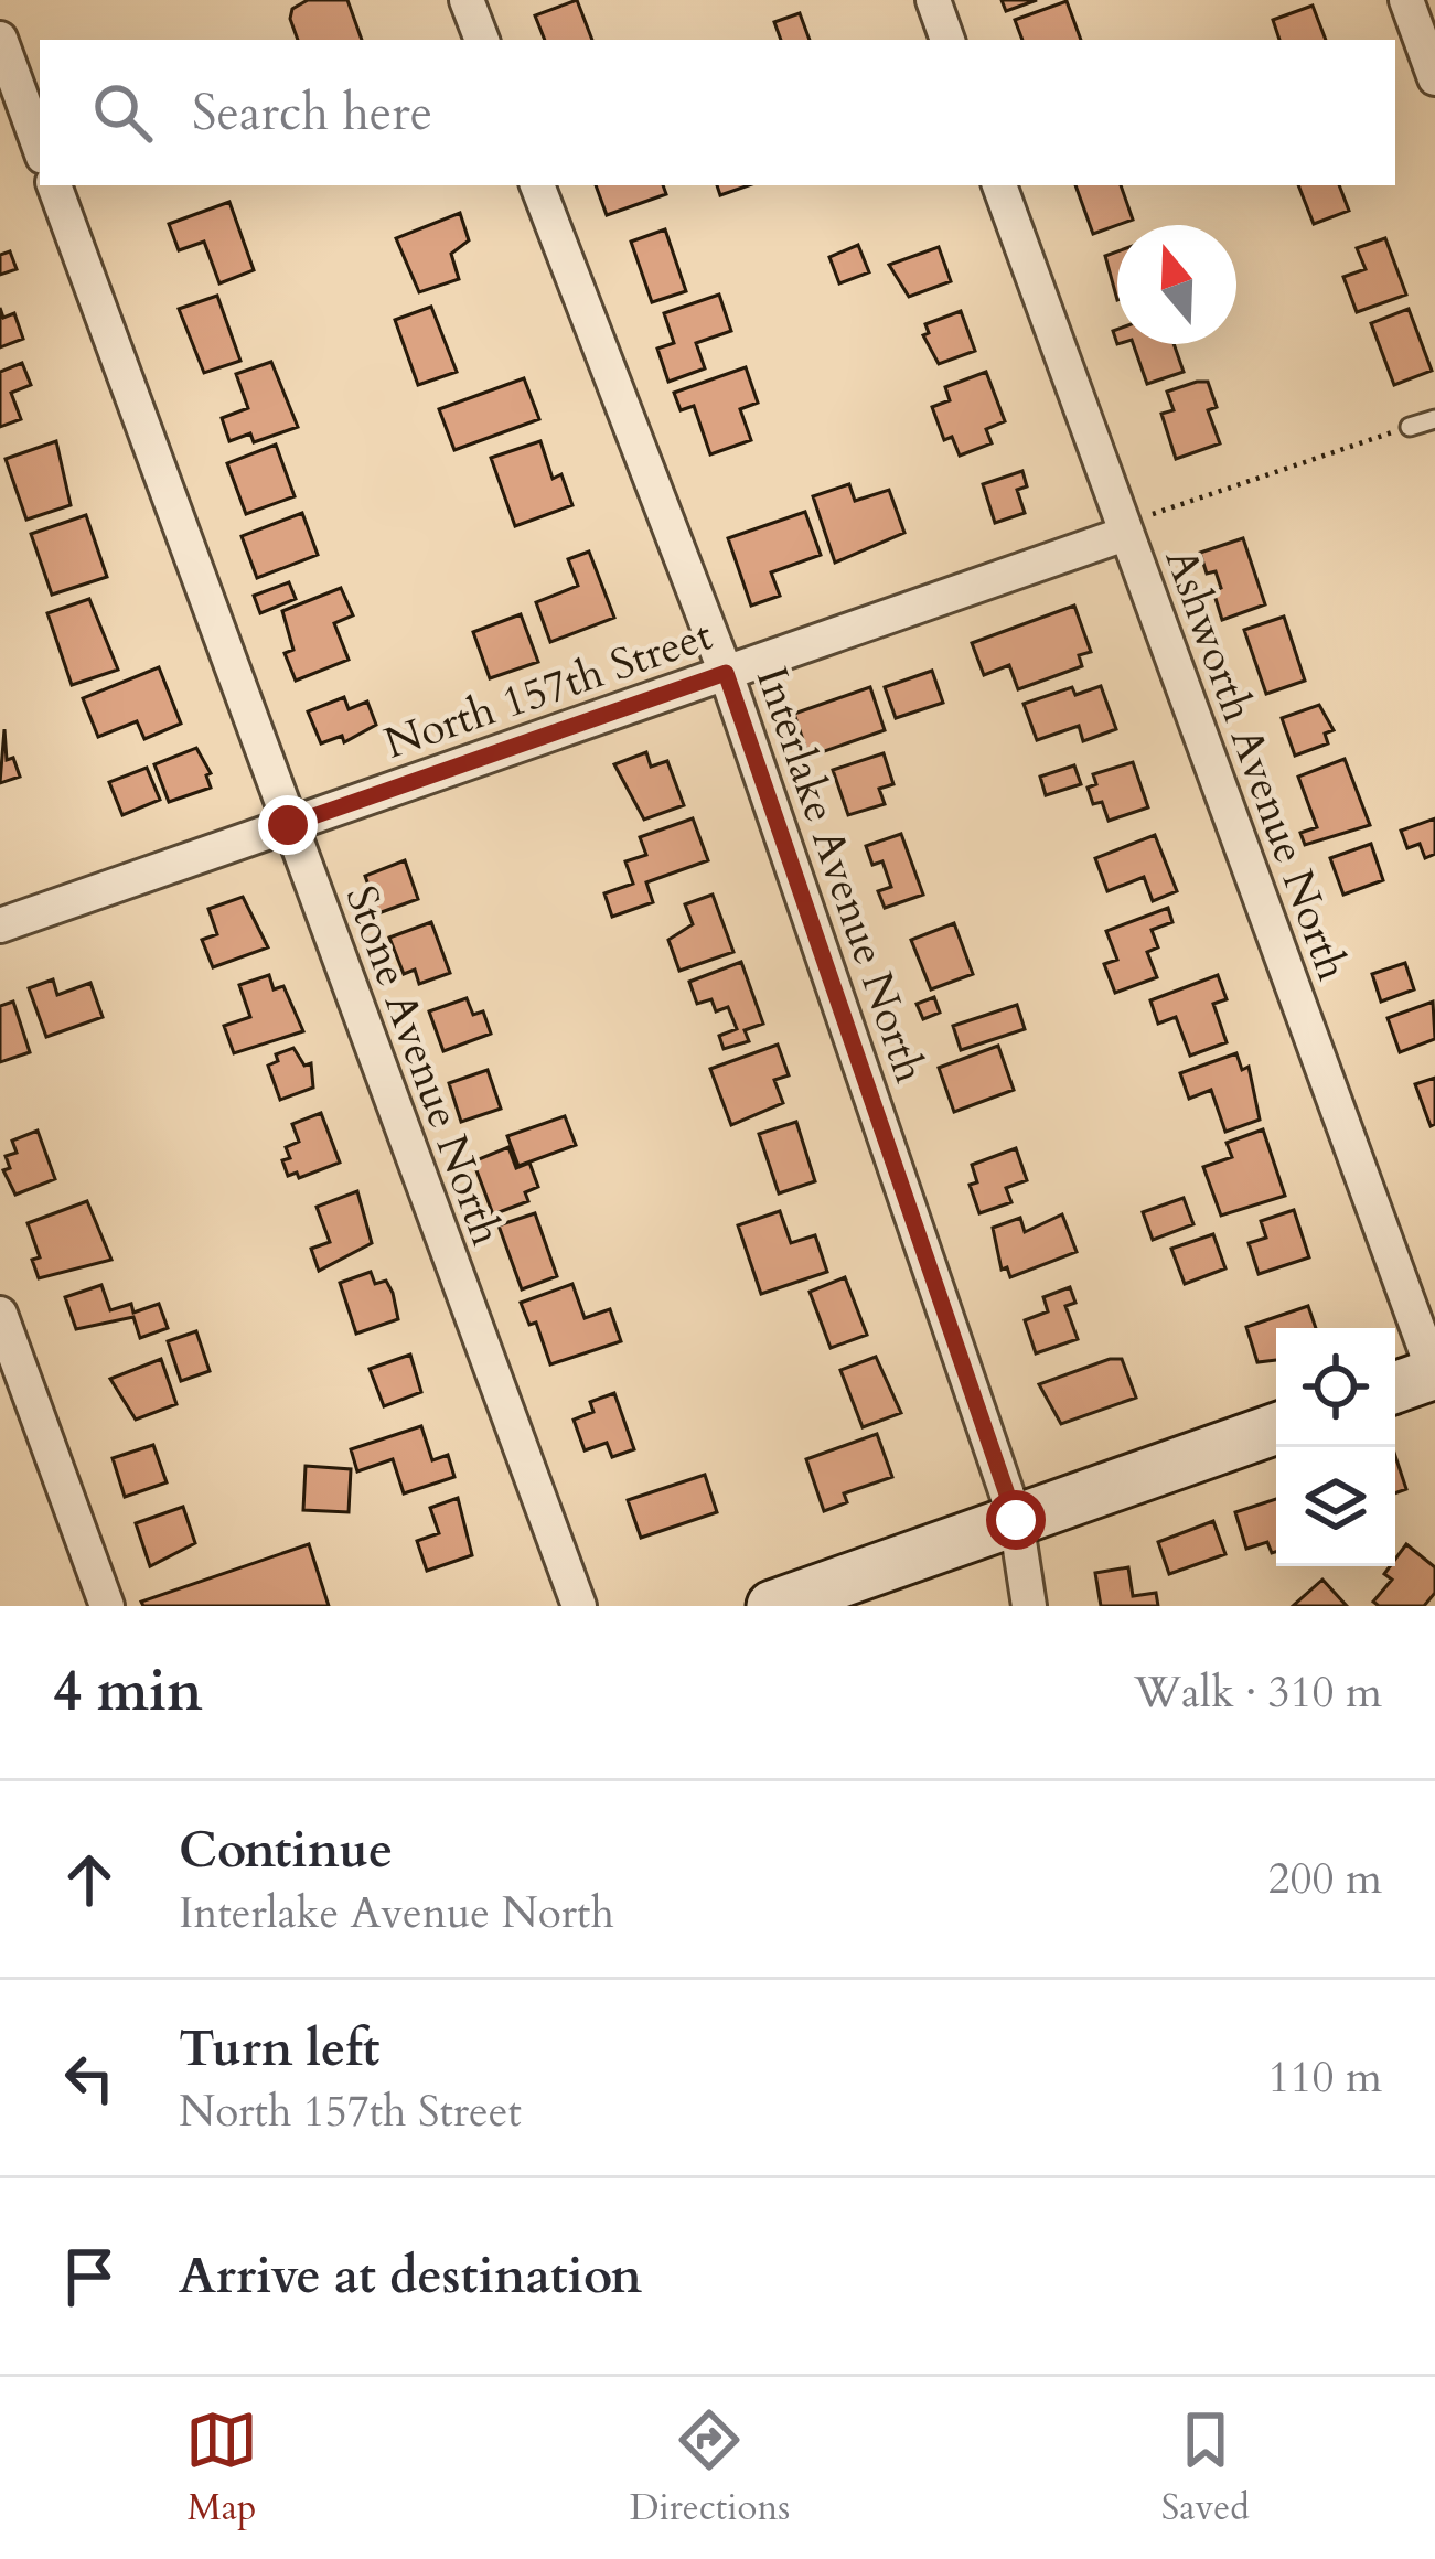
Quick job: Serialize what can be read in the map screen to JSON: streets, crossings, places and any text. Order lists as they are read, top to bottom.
{
  "streets": {
    "street": [
      "North 157th Street",
      "Ashworth Avenue North",
      "Interlake Avenue North",
      "Stone Avenue North"
    ]
  },
  "crossings": [
    ["North 157th Street", "Ashworth Avenue North"],
    ["North 157th Street", "Interlake Avenue North"],
    ["North 157th Street", "Stone Avenue North"]
  ],
  "north": "top",
  "page": {
    "search": "Search here",
    "heading": ["4 min", "Walk · 310 m"],
    "list": [
      ["Continue", "Interlake Avenue North", "200 m"],
      ["Turn left", "North 157th Street", "110 m"],
      "Arrive at destination"
    ],
    "nav": ["Map", "Directions", "Saved"]
  }
}
